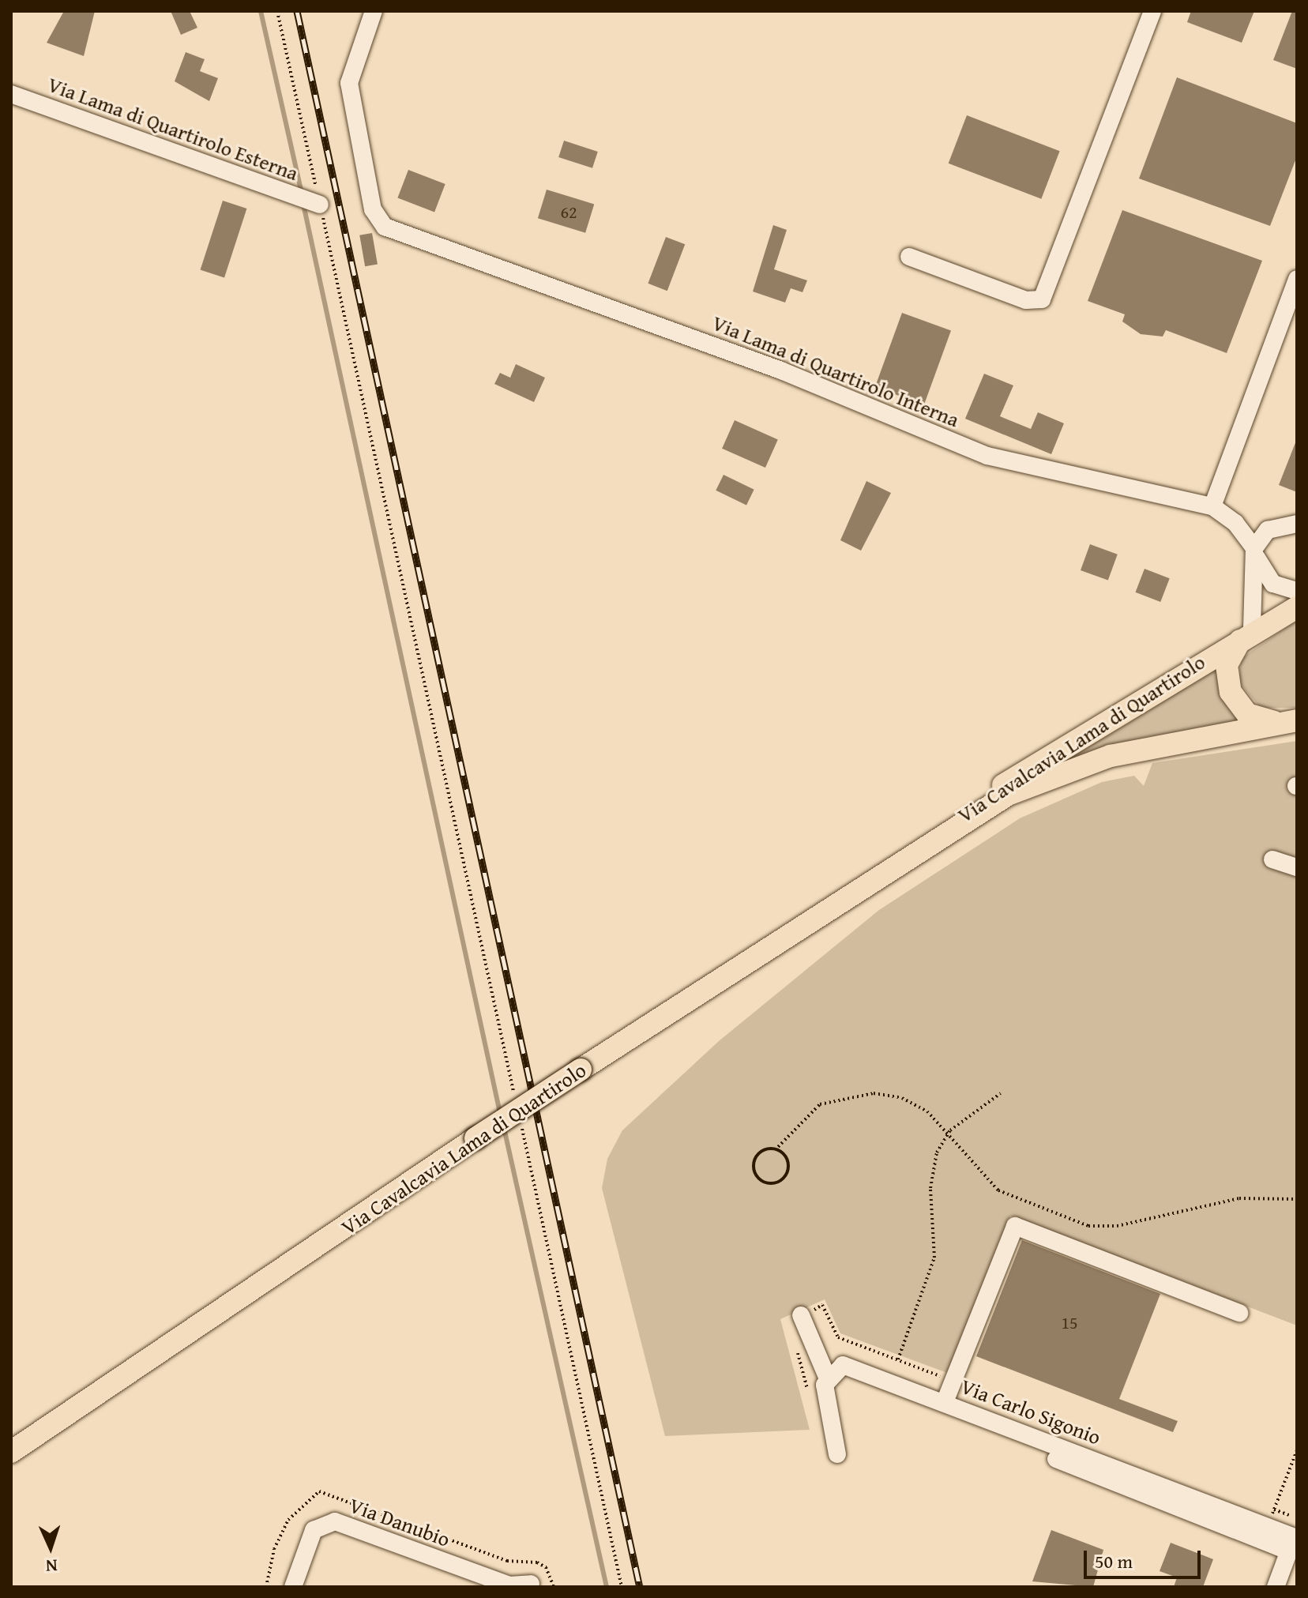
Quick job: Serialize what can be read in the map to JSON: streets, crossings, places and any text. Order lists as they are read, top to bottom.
{
  "streets": {
    "main road": ["Via Cavalcavia Lama di Quartirolo"],
    "street": [
      "Via Lama di Quartirolo Esterna",
      "Via Lama di Quartirolo Interna",
      "Via Carlo Sigonio",
      "Via Danubio"
    ]
  },
  "house_numbers": ["62", "15"],
  "scale_bar": "50 m",
  "north": "bottom"
}
